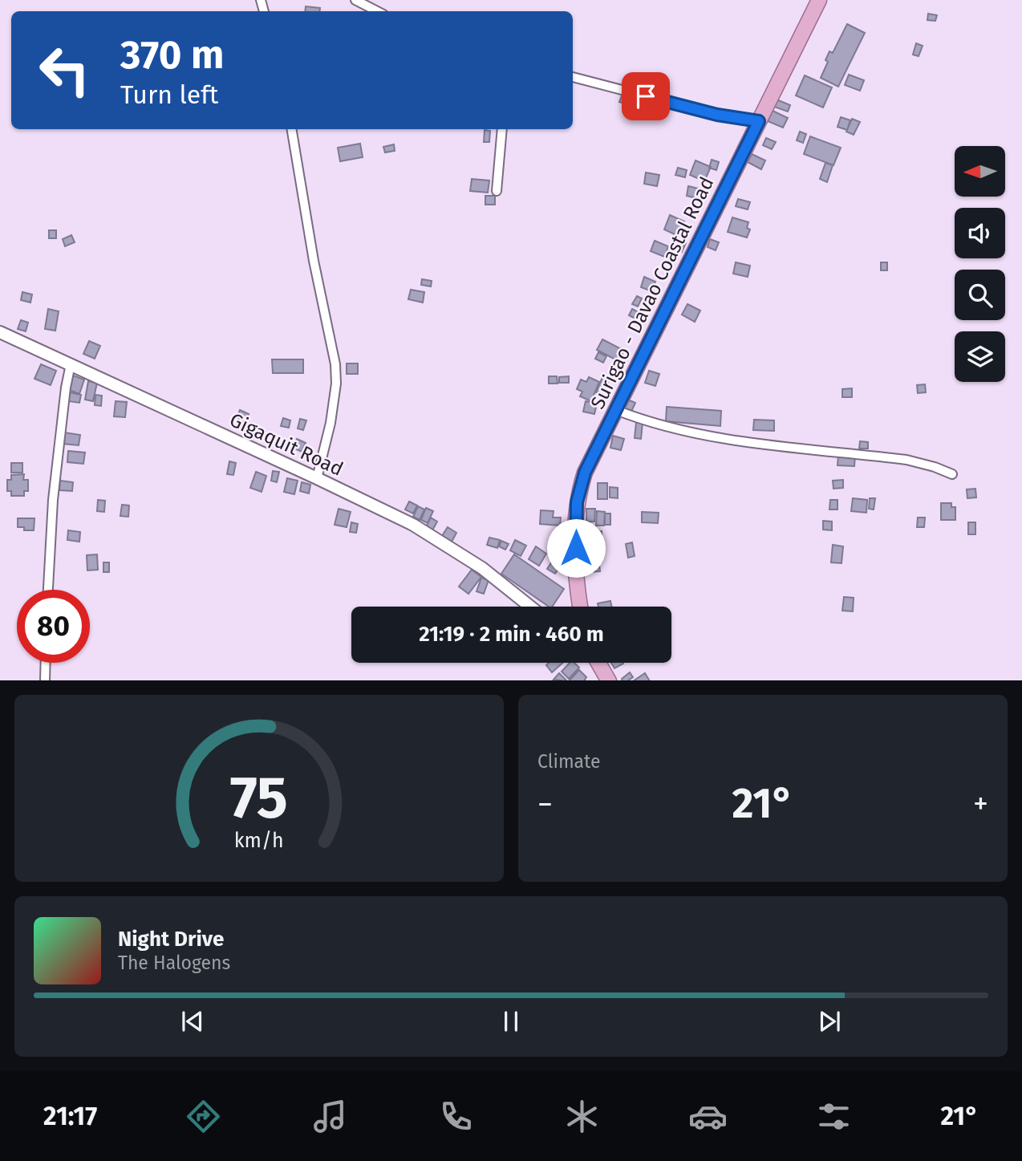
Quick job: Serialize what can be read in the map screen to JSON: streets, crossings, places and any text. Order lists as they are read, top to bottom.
{
  "streets": {
    "highway": ["Surigao - Davao Coastal Road"],
    "main road": ["Gigaquit Road"]
  },
  "north": "left",
  "page": {
    "turn": ["370 m", "Turn left"],
    "limit": "80",
    "trip": "21:19 · 2 min · 460 m",
    "tile": "Climate",
    "heat": ["−", "21°", "+"],
    "song": ["Night Drive", "The Halogens"],
    "tabs": ["21:17", "21°"],
    "gauge": ["75", "km/h"]
  }
}
